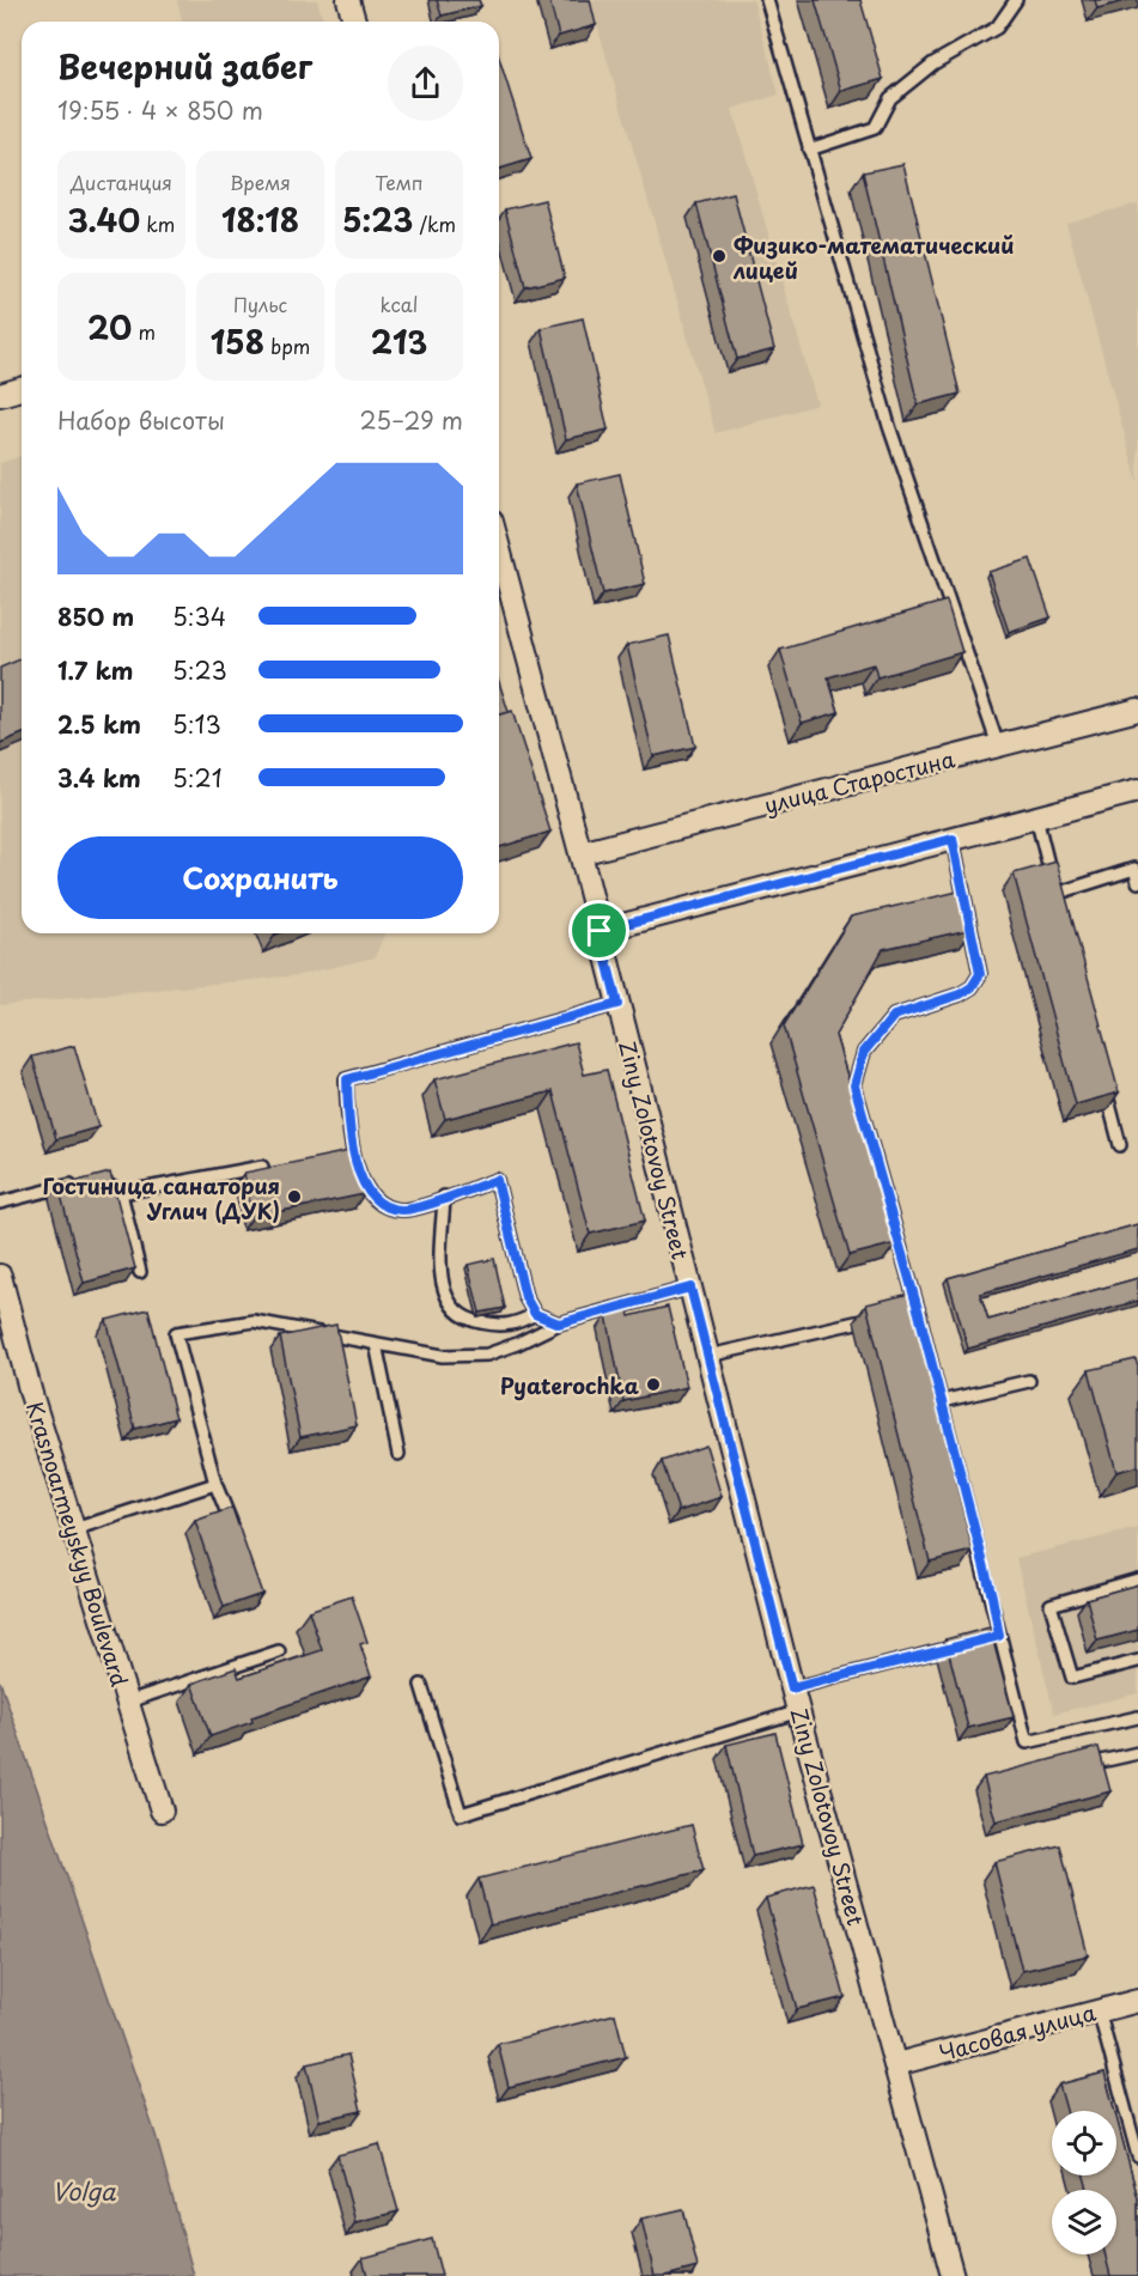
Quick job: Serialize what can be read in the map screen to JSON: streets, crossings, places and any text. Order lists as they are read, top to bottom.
{
  "streets": {
    "street": [
      "улица Старостина",
      "Ziny Zolotovoy Street",
      "Krasnoarmeyskyy Boulevard",
      "Часовая улица"
    ]
  },
  "crossings": [
    ["улица Старостина", "Ziny Zolotovoy Street"],
    ["Ziny Zolotovoy Street", "Часовая улица"]
  ],
  "water": ["Volga"],
  "places": ["Физико-математический лицей", "Гостиница санатория Углич (ДУК)", "Pyaterochka"],
  "page": {
    "heading": ["Вечерний забег", "19:55 · 4 × 850 m"],
    "stats": [
      ["Дистанция", "3.40 km"],
      ["Время", "18:18"],
      ["Темп", "5:23 /km"],
      ["20 m"],
      ["Пульс", "158 bpm"],
      ["kcal", "213"]
    ],
    "chart": ["Набор высоты", "25–29 m"],
    "list": [
      {
        "name": "850 m",
        "note": "5:34"
      },
      {
        "name": "1.7 km",
        "note": "5:23"
      },
      {
        "name": "2.5 km",
        "note": "5:13"
      },
      {
        "name": "3.4 km",
        "note": "5:21"
      }
    ],
    "buttons": "Сохранить"
  }
}
